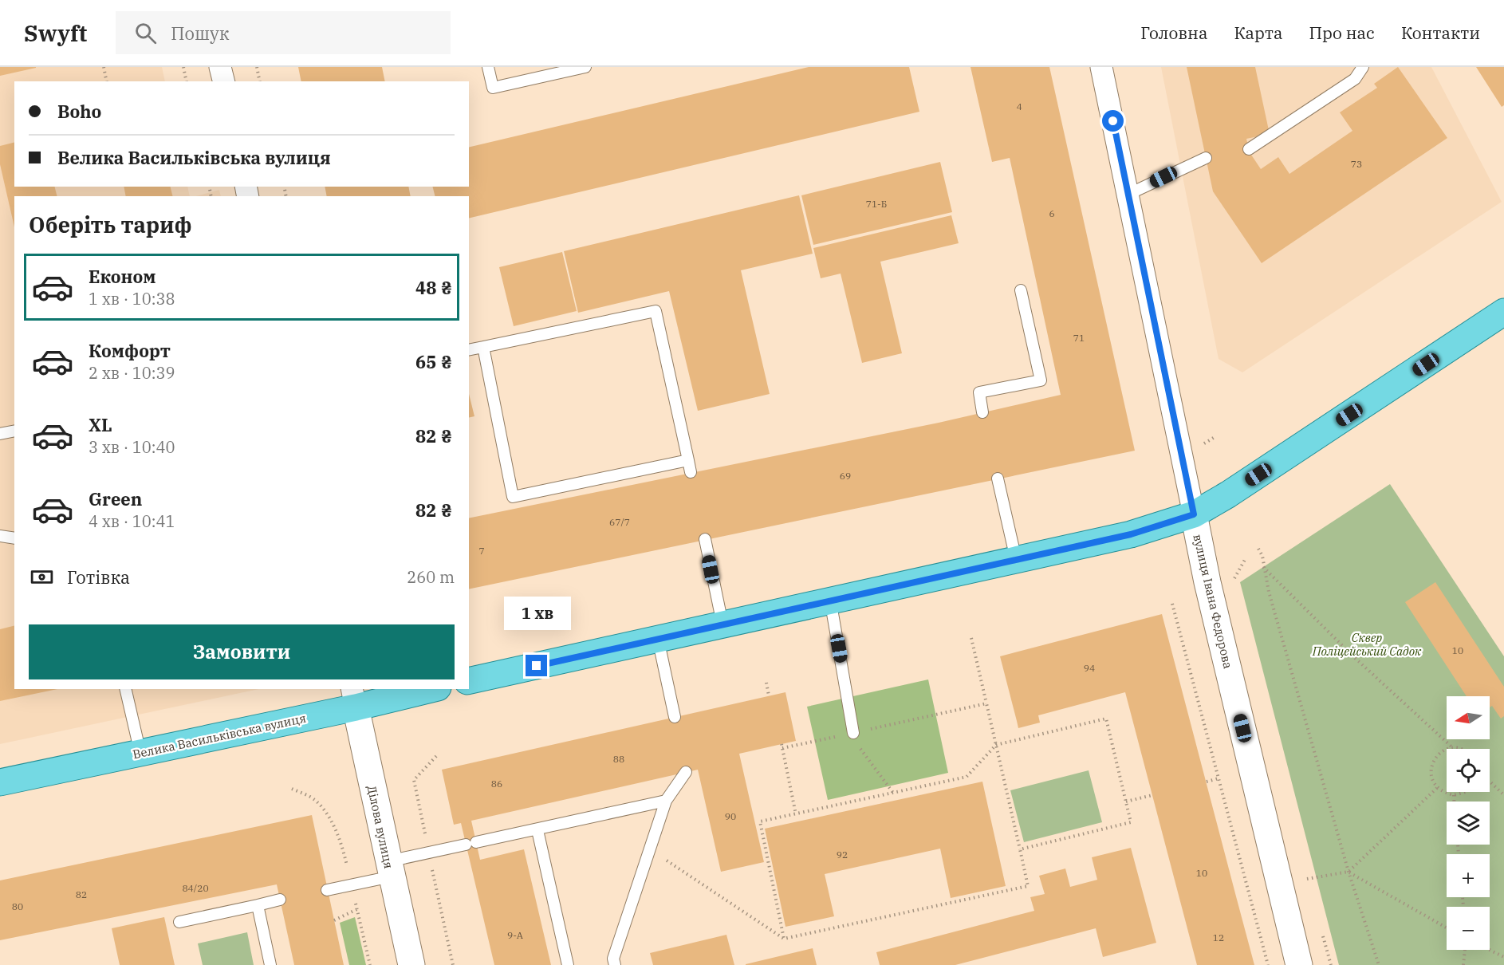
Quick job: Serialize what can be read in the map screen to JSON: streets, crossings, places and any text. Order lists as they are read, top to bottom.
{
  "streets": {
    "main road": ["вулиця Івана Федорова", "Велика Васильківська вулиця", "Ділова вулиця"]
  },
  "crossings": [
    ["Велика Васильківська вулиця", "Ділова вулиця"]
  ],
  "parks": ["Сквер Поліцейський Садок"],
  "house_numbers": [
    "4",
    "73",
    "71-Б",
    "6",
    "71",
    "69",
    "67/7",
    "7",
    "10",
    "94",
    "88",
    "86",
    "90",
    "92",
    "10",
    "84/20",
    "82",
    "80",
    "9-А",
    "12"
  ],
  "north": "left",
  "page": {
    "header": "Swyft",
    "search": "Пошук",
    "nav": [
      "Головна",
      "Карта",
      "Про нас",
      "Контакти"
    ],
    "banner": ["Boho", "Велика Васильківська вулиця"],
    "heading": "Оберіть тариф",
    "list": [
      {
        "name": "Економ",
        "note": "1 хв · 10:38",
        "value": "48 ₴"
      },
      {
        "name": "Комфорт",
        "note": "2 хв · 10:39",
        "value": "65 ₴"
      },
      {
        "name": "XL",
        "note": "3 хв · 10:40",
        "value": "82 ₴"
      },
      {
        "name": "Green",
        "note": "4 хв · 10:41",
        "value": "82 ₴"
      }
    ],
    "pay": ["Готівка", "260 m"],
    "bubble": "1 хв",
    "buttons": "Замовити",
    "map_buttons": ["+", "−"]
  }
}
